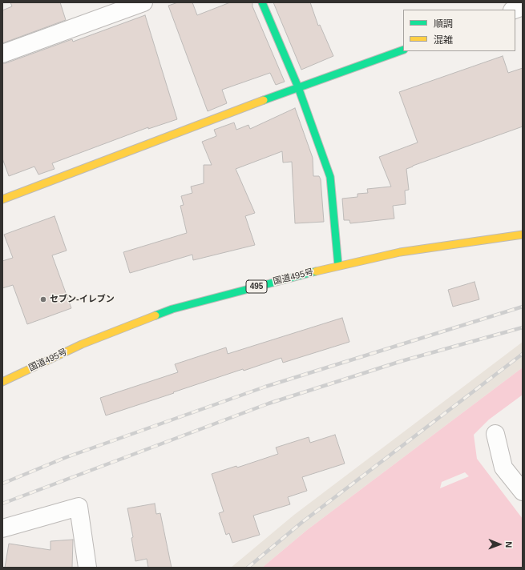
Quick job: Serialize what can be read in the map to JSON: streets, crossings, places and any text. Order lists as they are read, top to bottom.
{
  "streets": {
    "main road": ["国道495号", "495"]
  },
  "places": ["セブン-イレブン"],
  "legend": ["順調", "混雑"],
  "north": "right"
}
